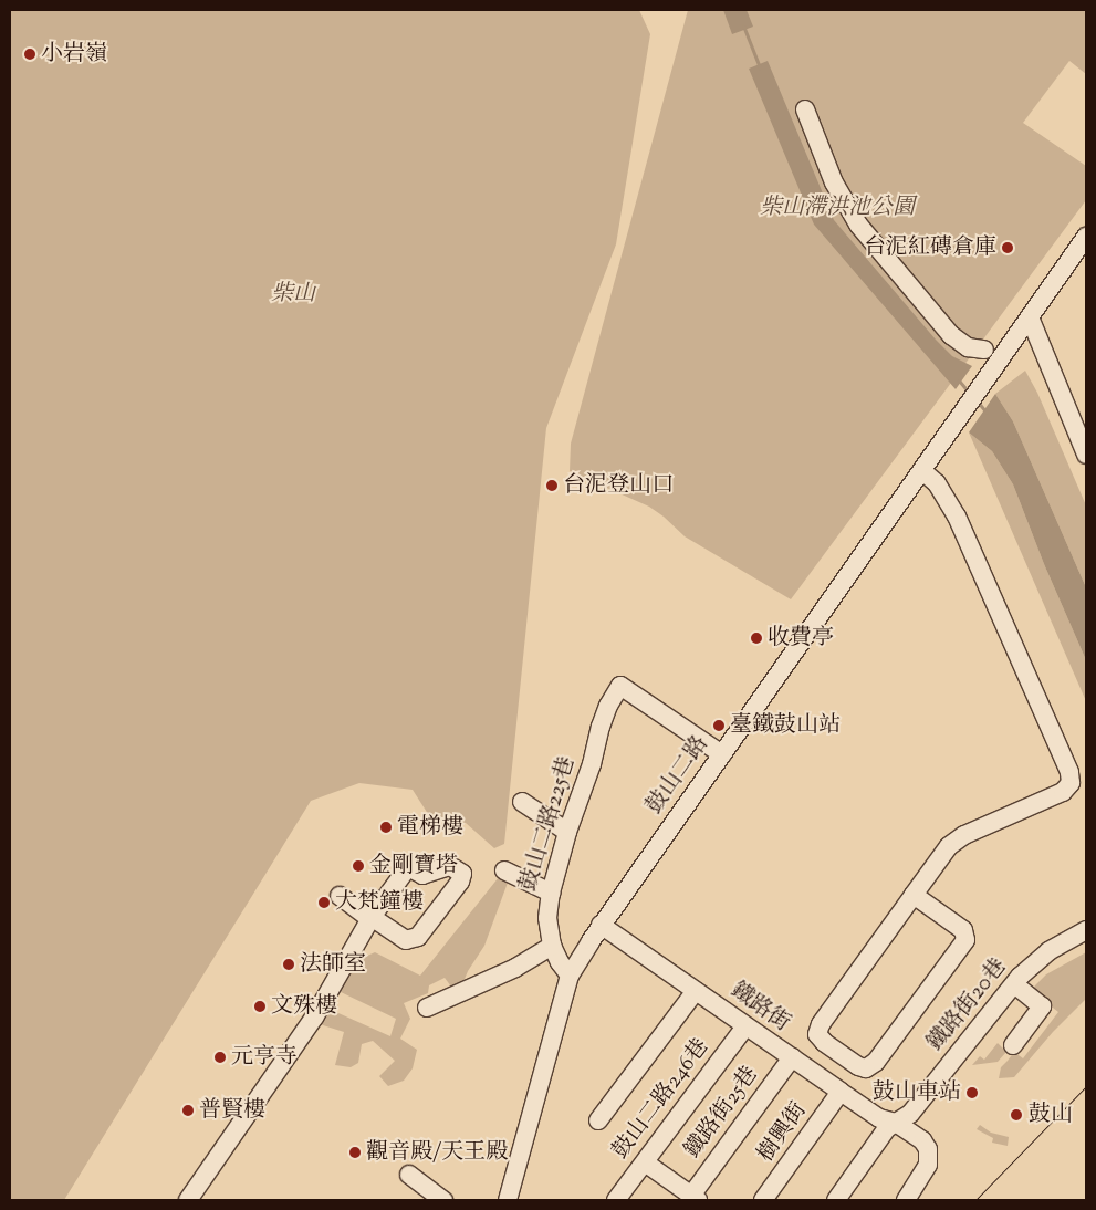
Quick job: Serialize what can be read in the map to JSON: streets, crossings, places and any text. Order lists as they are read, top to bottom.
{
  "streets": {
    "street": [
      "鼓山二路",
      "鼓山二路225巷",
      "鐵路街20巷",
      "鐵路街",
      "鼓山二路246巷",
      "鐵路街25巷",
      "樹興街"
    ]
  },
  "crossings": [
    ["鼓山二路", "鼓山二路225巷"],
    ["鼓山二路", "鐵路街"],
    ["鐵路街20巷", "鐵路街"],
    ["鐵路街", "鼓山二路246巷"],
    ["鐵路街", "鐵路街25巷"],
    ["鐵路街", "樹興街"]
  ],
  "parks": ["柴山滯洪池公園", "柴山"],
  "places": [
    "小岩嶺",
    "台泥紅磚倉庫",
    "台泥登山口",
    "收費亭",
    "臺鐵鼓山站",
    "電梯樓",
    "金剛寶塔",
    "大梵鐘樓",
    "法師室",
    "文殊樓",
    "元亨寺",
    "鼓山車站",
    "普賢樓",
    "鼓山",
    "觀音殿/天王殿"
  ]
}
